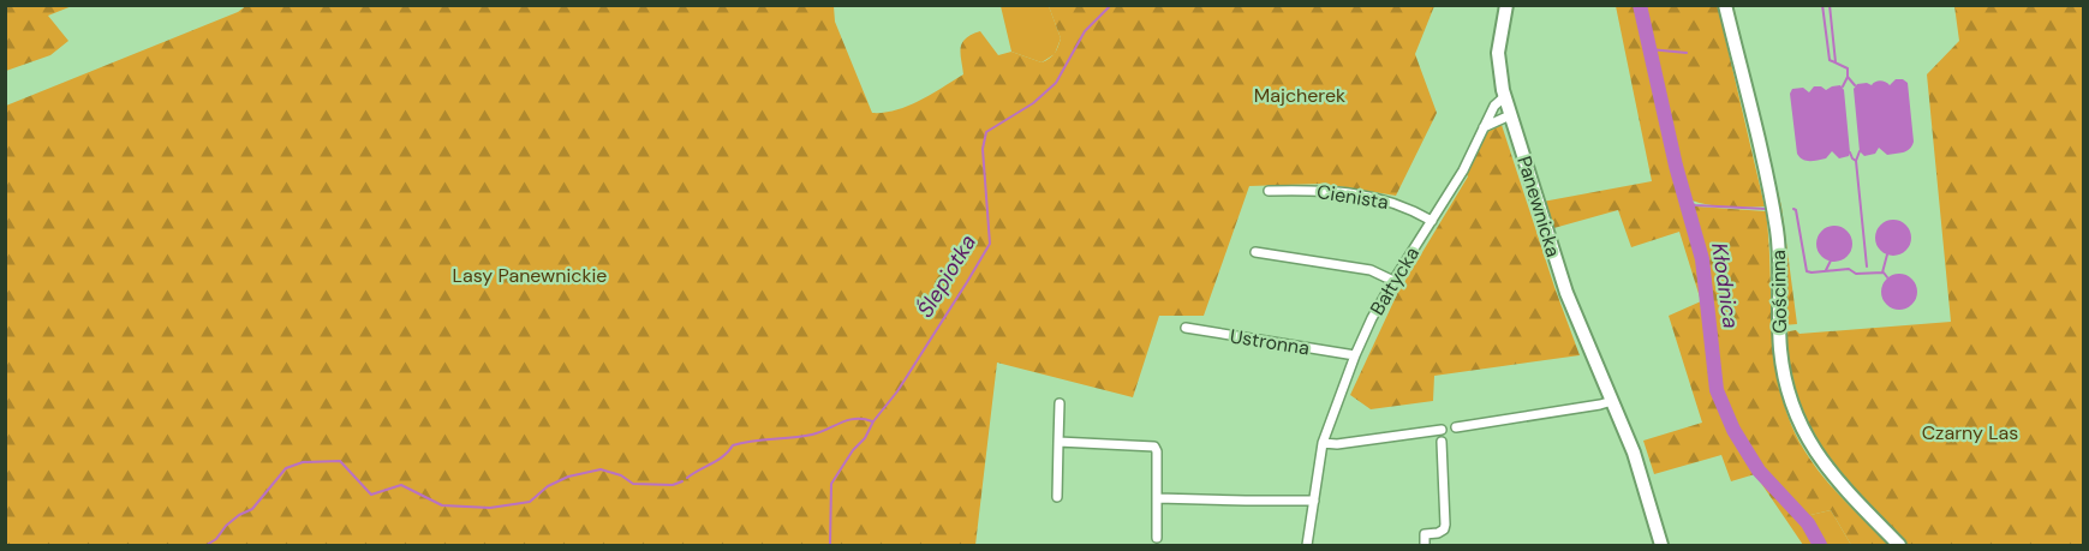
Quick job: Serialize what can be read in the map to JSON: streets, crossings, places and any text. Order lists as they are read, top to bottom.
{
  "streets": {
    "street": [
      "Cienista",
      "Panewnicka",
      "Bałtycka",
      "Gościnna",
      "Ustronna"
    ]
  },
  "crossings": [
    ["Cienista", "Bałtycka"],
    ["Panewnicka", "Bałtycka"],
    ["Bałtycka", "Ustronna"]
  ],
  "water": ["Ślepiotka", "Kłodnica"],
  "parks": ["Majcherek", "Lasy Panewnickie", "Czarny Las"]
}
